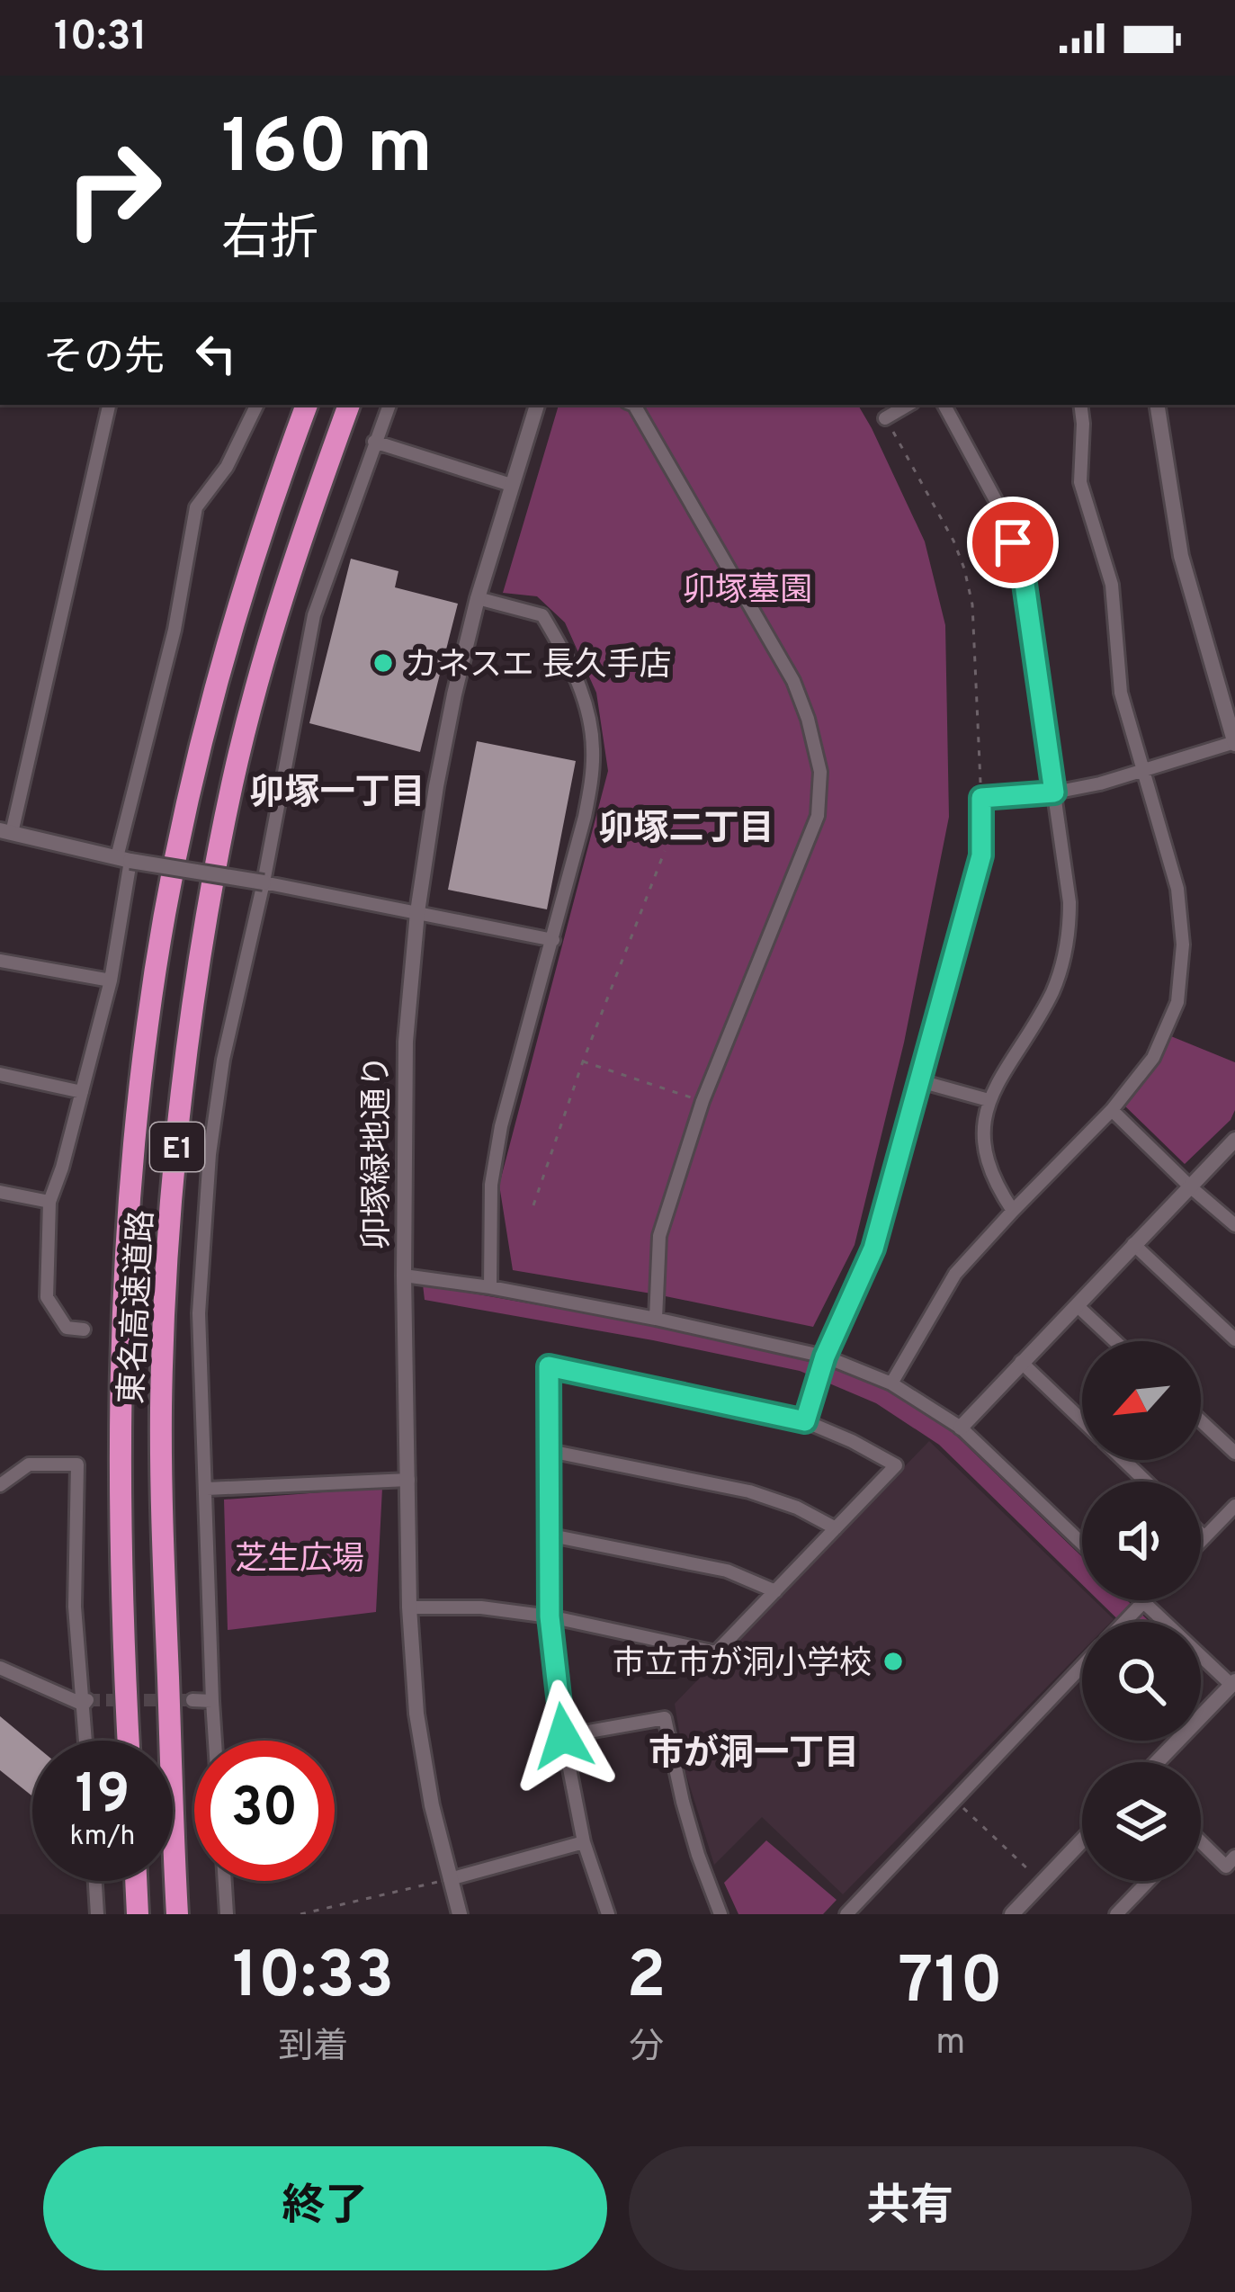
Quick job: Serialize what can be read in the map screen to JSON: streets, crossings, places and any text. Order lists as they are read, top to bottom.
{
  "streets": {
    "highway": ["E1", "東名高速道路"],
    "street": ["卯塚緑地通り"]
  },
  "districts": ["卯塚一丁目", "卯塚二丁目", "市が洞一丁目"],
  "parks": ["卯塚墓園", "芝生広場"],
  "places": ["カネスエ 長久手店", "市立市が洞小学校"],
  "north": "bottom left",
  "page": {
    "status": "10:31",
    "turn": ["160 m", "右折"],
    "then": "その先",
    "speed": "19 km/h",
    "limit": "30",
    "eta": [
      "10:33",
      "到着",
      "2",
      "分",
      "710",
      "m"
    ],
    "buttons": ["終了", "共有"]
  }
}
